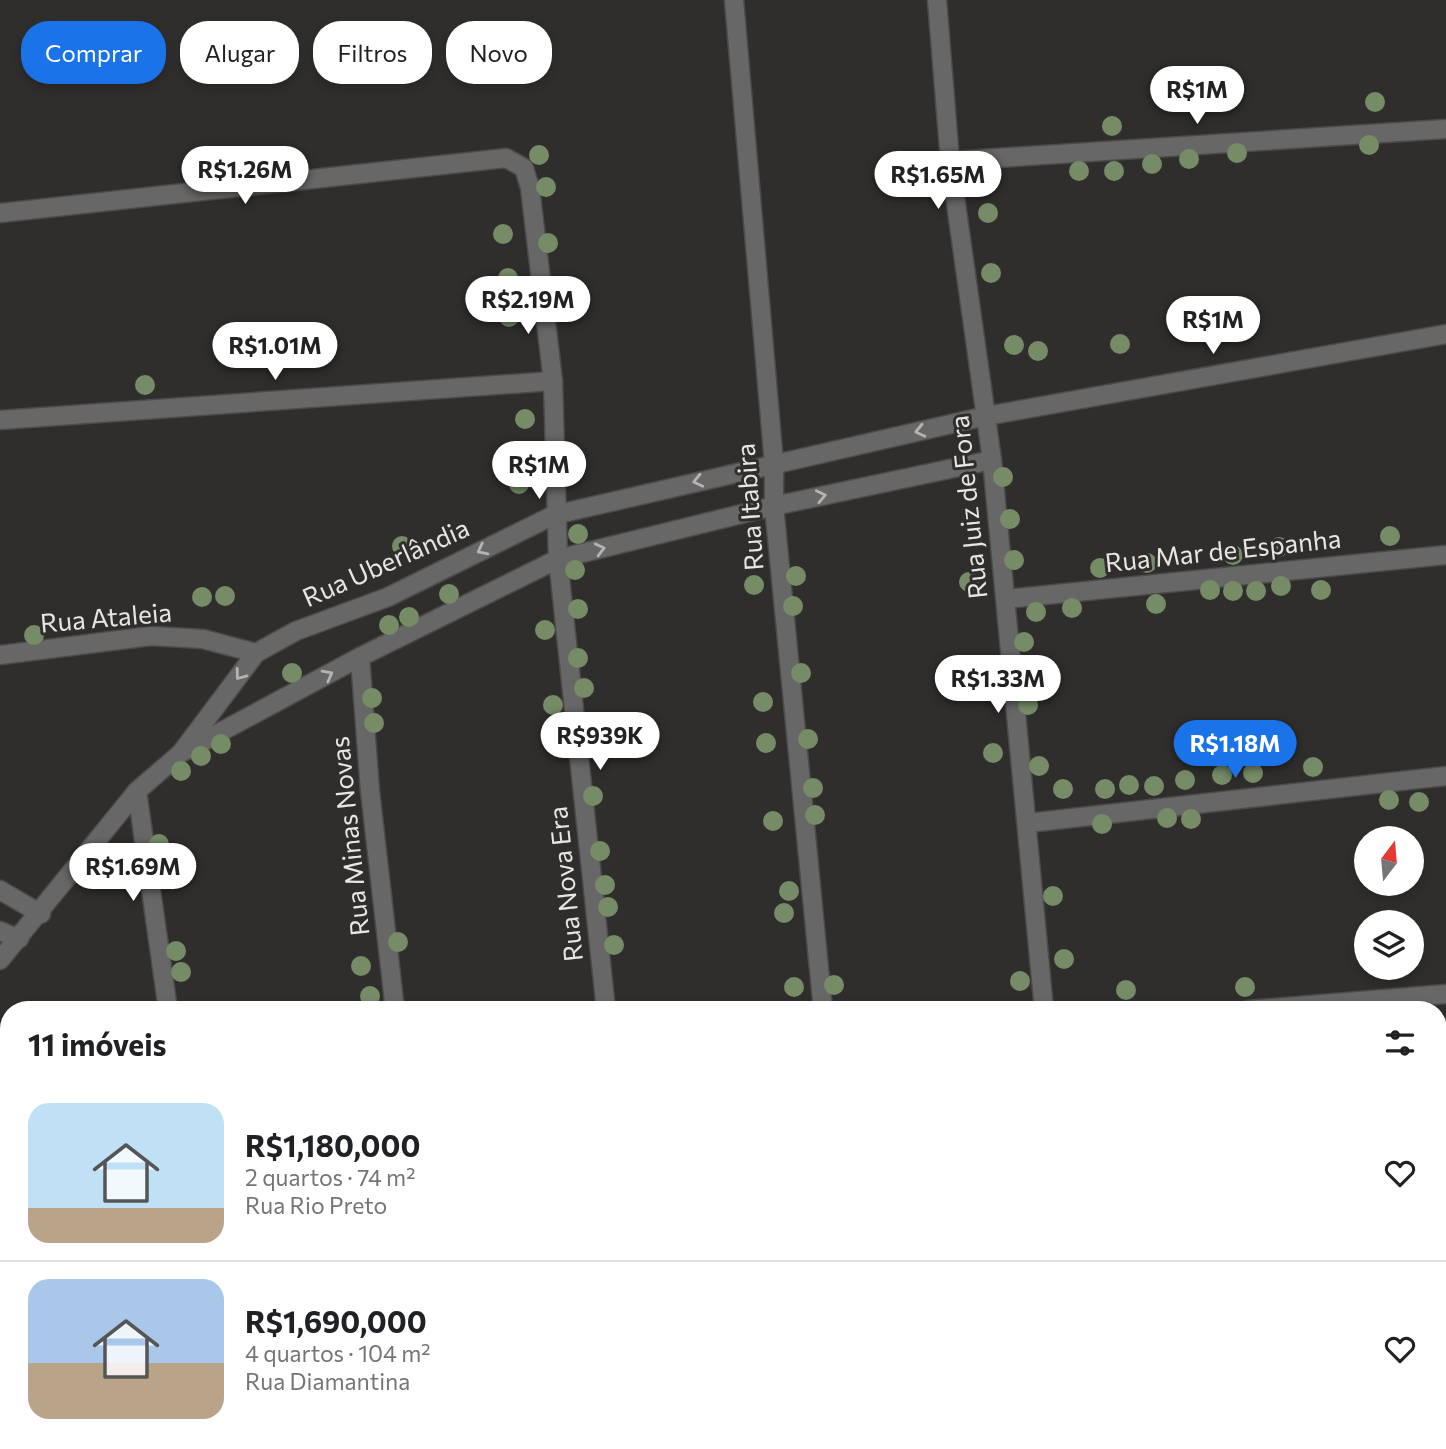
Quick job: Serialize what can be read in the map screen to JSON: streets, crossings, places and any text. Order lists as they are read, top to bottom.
{
  "streets": {
    "street": [
      "Rua Itabira",
      "Rua Juiz de Fora",
      "Rua Mar de Espanha",
      "Rua Uberlândia",
      "Rua Ataleia",
      "Rua Minas Novas",
      "Rua Nova Era"
    ]
  },
  "crossings": [
    ["Rua Itabira", "Rua Uberlândia"],
    ["Rua Juiz de Fora", "Rua Mar de Espanha"],
    ["Rua Juiz de Fora", "Rua Uberlândia"],
    ["Rua Uberlândia", "Rua Ataleia"],
    ["Rua Uberlândia", "Rua Minas Novas"],
    ["Rua Uberlândia", "Rua Nova Era"]
  ],
  "north": "top",
  "page": {
    "chip": [
      "Comprar",
      "Alugar",
      "Filtros",
      "Novo"
    ],
    "price": [
      "R$1M",
      "R$1.26M",
      "R$1.65M",
      "R$2.19M",
      "R$1M",
      "R$1.01M",
      "R$1M",
      "R$1.33M",
      "R$939K",
      "R$1.18M",
      "R$1.69M"
    ],
    "heading": "11 imóveis",
    "list": [
      {
        "name": "R$1,180,000",
        "note": "2 quartos · 74 m² · Rua Rio Preto"
      },
      {
        "name": "R$1,690,000",
        "note": "4 quartos · 104 m² · Rua Diamantina"
      }
    ]
  }
}
